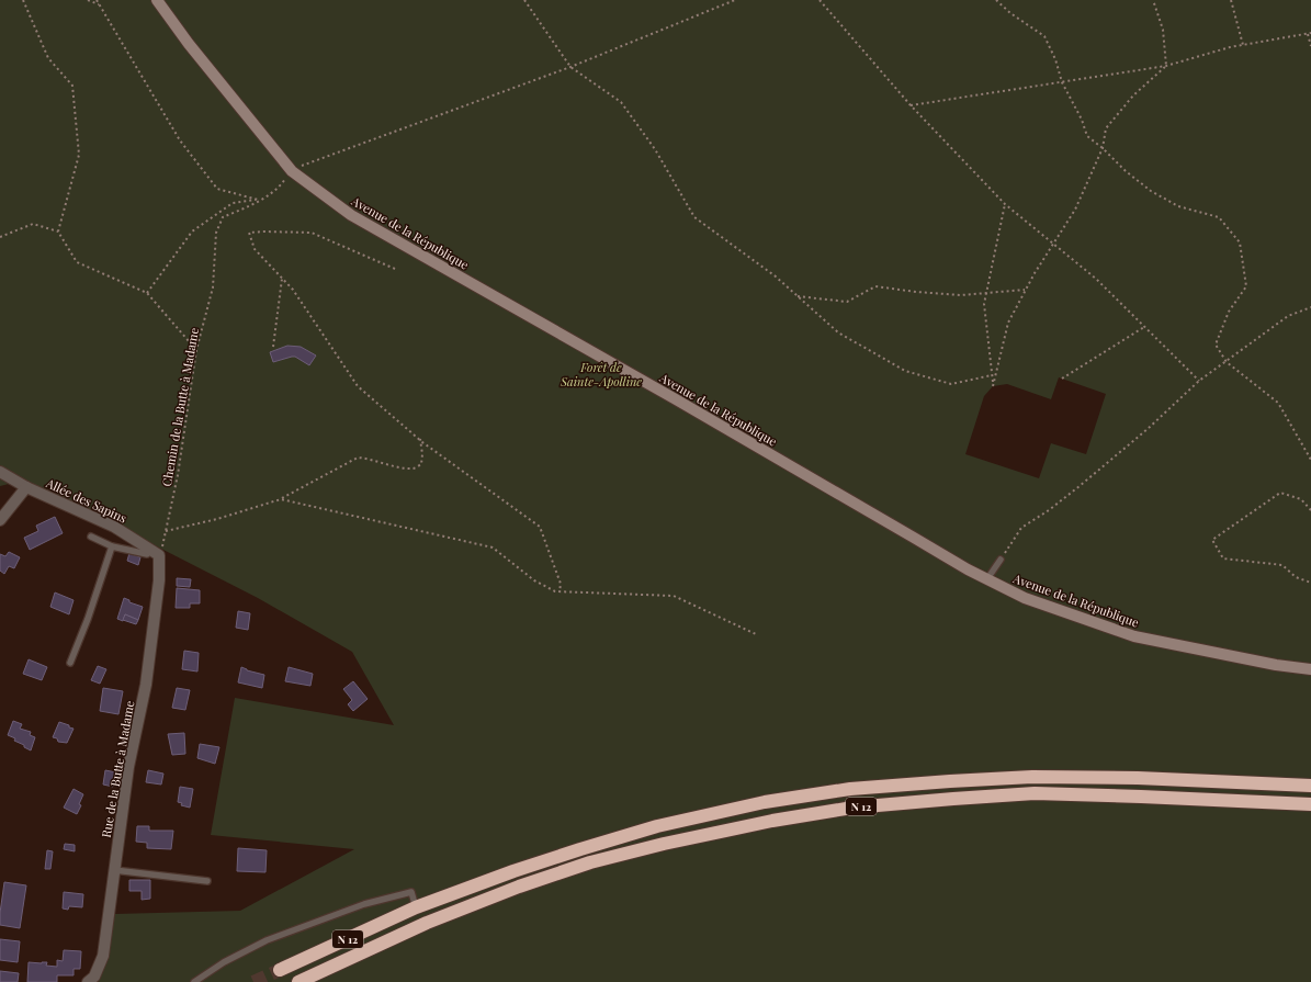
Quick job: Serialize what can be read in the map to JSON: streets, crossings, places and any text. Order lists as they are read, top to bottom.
{
  "streets": {
    "highway": ["N 12"],
    "main road": ["Avenue de la République"],
    "street": ["Allée des Sapins", "Rue de la Butte à Madame"],
    "path": ["Chemin de la Butte à Madame"]
  },
  "crossings": [
    ["Avenue de la République", "Chemin de la Butte à Madame"],
    ["Chemin de la Butte à Madame", "Allée des Sapins"],
    ["Chemin de la Butte à Madame", "Rue de la Butte à Madame"],
    ["Allée des Sapins", "Rue de la Butte à Madame"]
  ],
  "parks": ["Forêt de Sainte-Apolline"]
}
